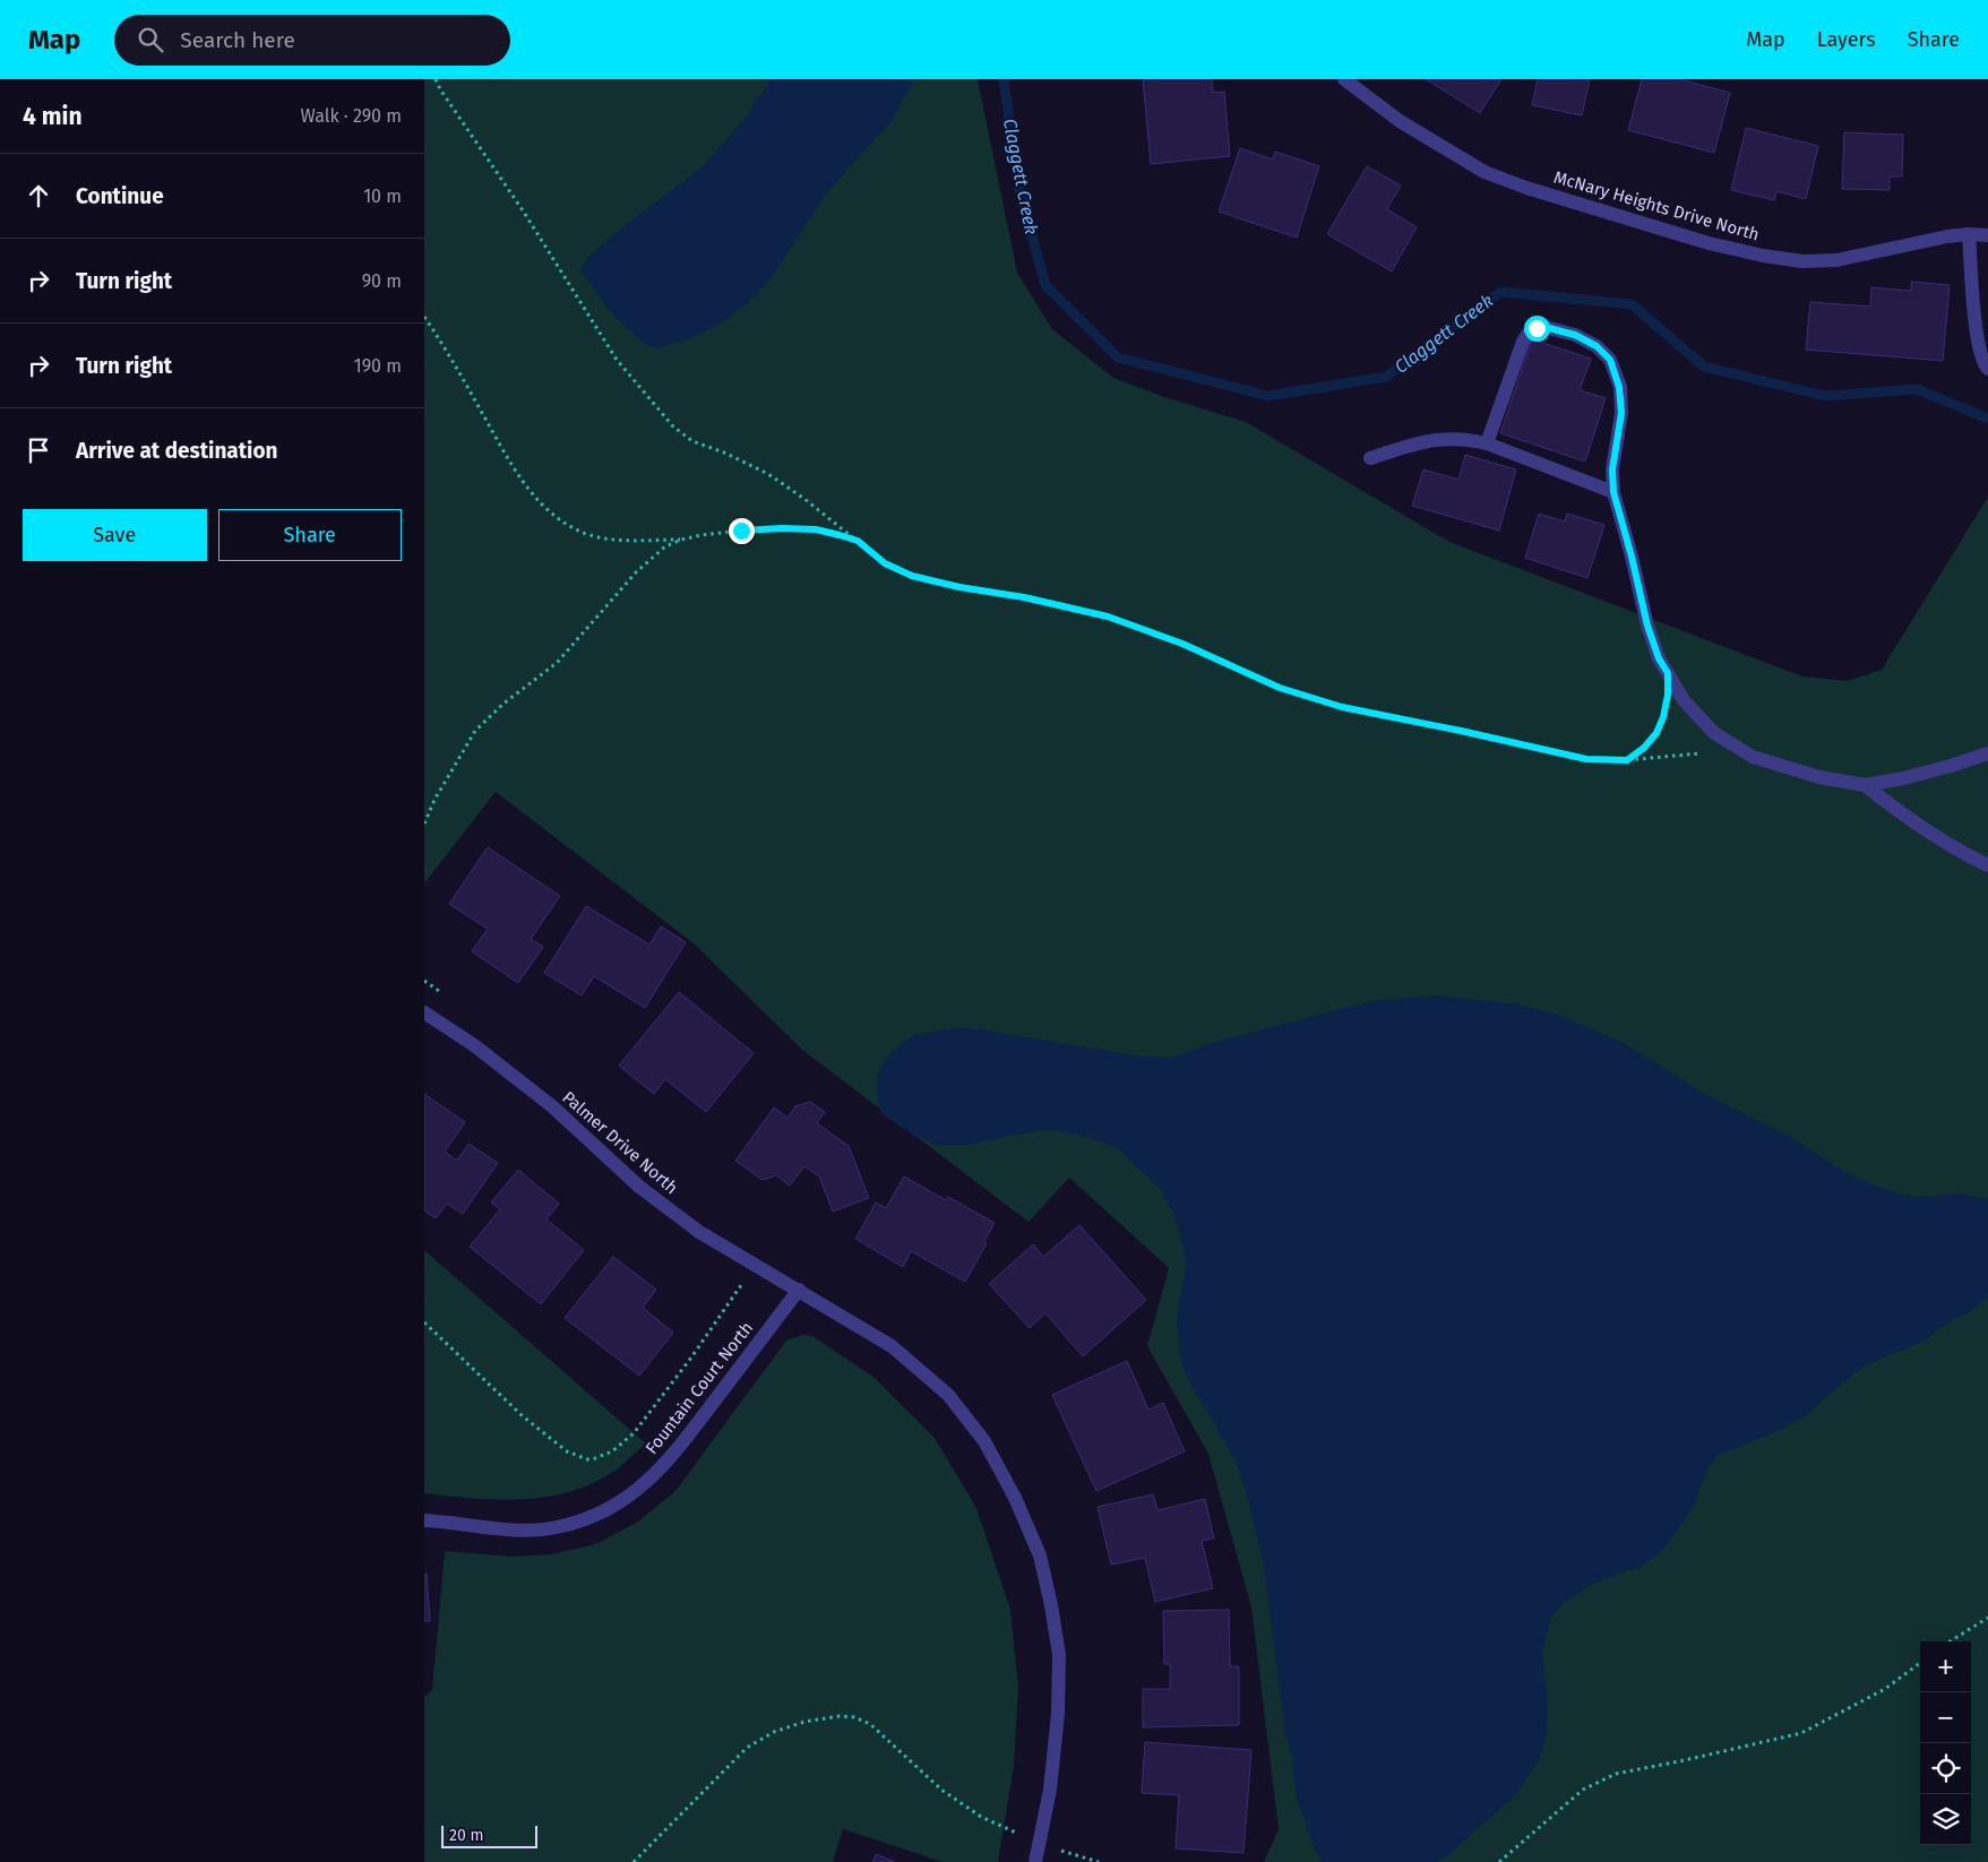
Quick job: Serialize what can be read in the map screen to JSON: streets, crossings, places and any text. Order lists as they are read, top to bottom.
{
  "streets": {
    "street": ["McNary Heights Drive North", "Palmer Drive North", "Fountain Court North"]
  },
  "crossings": [
    ["Palmer Drive North", "Fountain Court North"]
  ],
  "water": ["Claggett Creek"],
  "scale_bar": "20 m",
  "page": {
    "header": "Map",
    "search": "Search here",
    "nav": ["Map", "Layers", "Share"],
    "heading": ["4 min", "Walk · 290 m"],
    "list": [
      ["Continue", "10 m"],
      ["Turn right", "90 m"],
      ["Turn right", "190 m"],
      "Arrive at destination"
    ],
    "buttons": ["Save", "Share"],
    "map_buttons": ["+", "−"],
    "scale": "20 m"
  }
}
